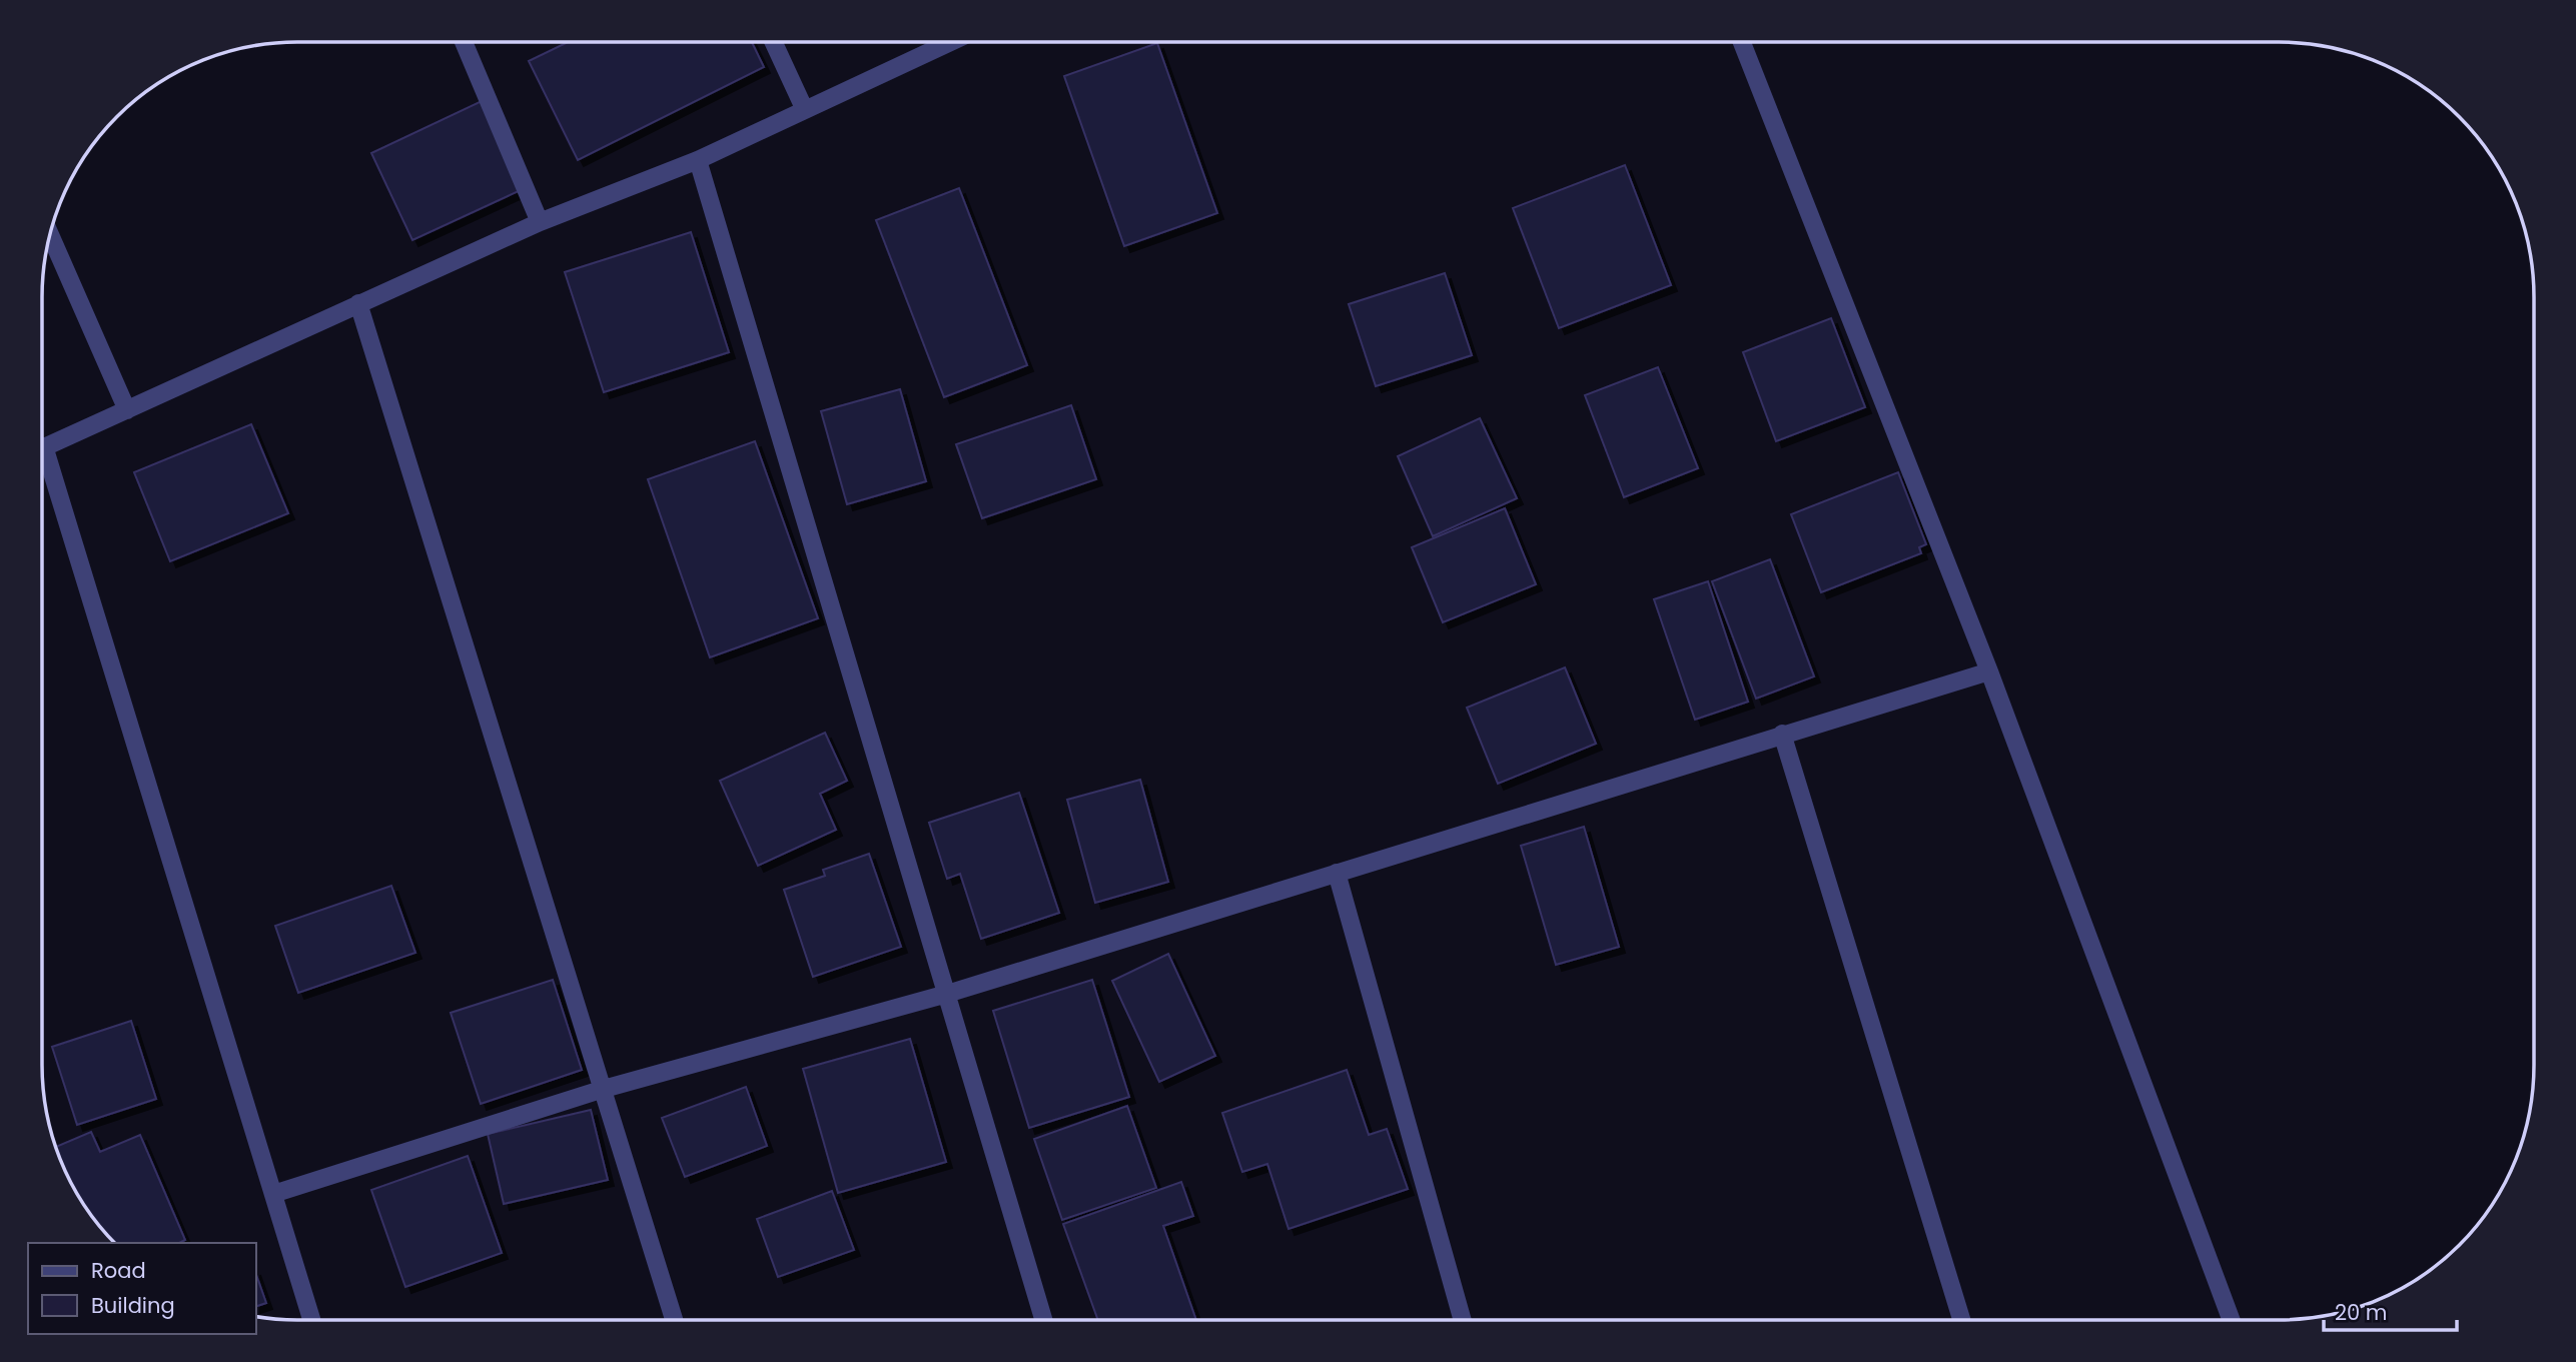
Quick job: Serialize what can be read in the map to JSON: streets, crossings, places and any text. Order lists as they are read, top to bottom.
{
  "legend": ["Road", "Building"],
  "scale_bar": "20 m"
}
